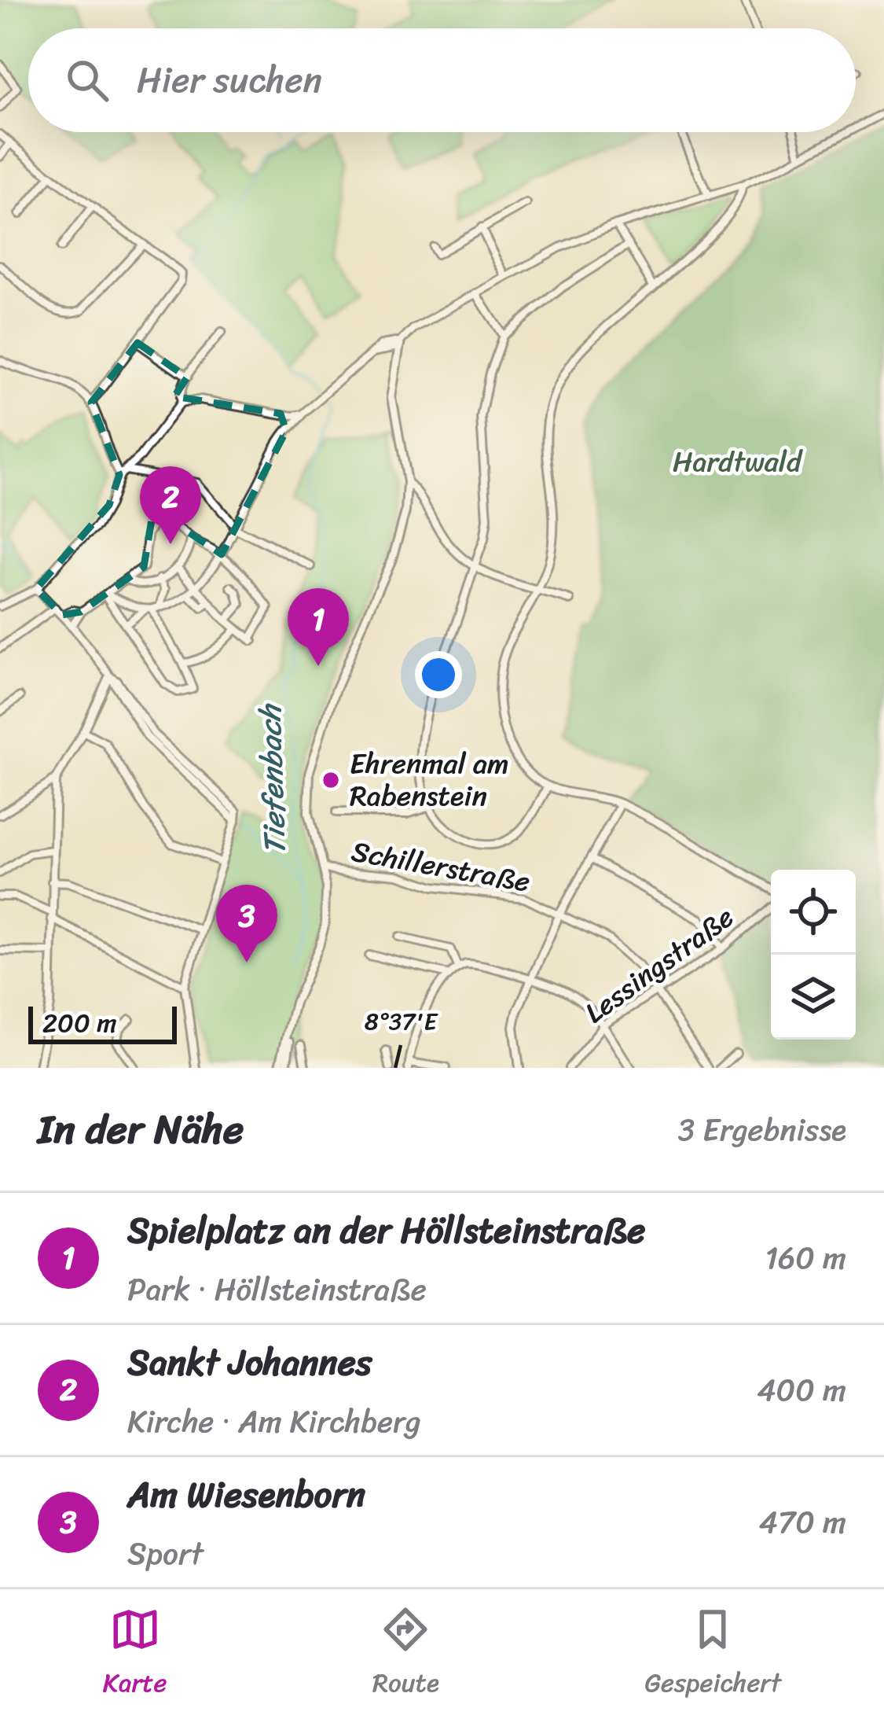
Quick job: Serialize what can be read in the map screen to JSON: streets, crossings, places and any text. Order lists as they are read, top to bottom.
{
  "streets": {
    "street": ["Schillerstraße", "Lessingstraße"]
  },
  "crossings": [
    ["Schillerstraße", "Lessingstraße"]
  ],
  "water": ["Tiefenbach"],
  "parks": ["Hardtwald"],
  "places": ["Ehrenmal am Rabenstein"],
  "scale_bar": "200 m",
  "page": {
    "search": "Hier suchen",
    "pins": ["2", "1", "3"],
    "scale": "200 m",
    "heading": ["In der Nähe", "3 Ergebnisse"],
    "list": [
      {
        "mark": "1",
        "name": "Spielplatz an der Höllsteinstraße",
        "note": "Park · Höllsteinstraße",
        "value": "160 m"
      },
      {
        "mark": "2",
        "name": "Sankt Johannes",
        "note": "Kirche · Am Kirchberg",
        "value": "400 m"
      },
      {
        "mark": "3",
        "name": "Am Wiesenborn",
        "note": "Sport",
        "value": "470 m"
      }
    ],
    "nav": ["Karte", "Route", "Gespeichert"]
  },
  "coordinates": ["8°37'E"]
}
